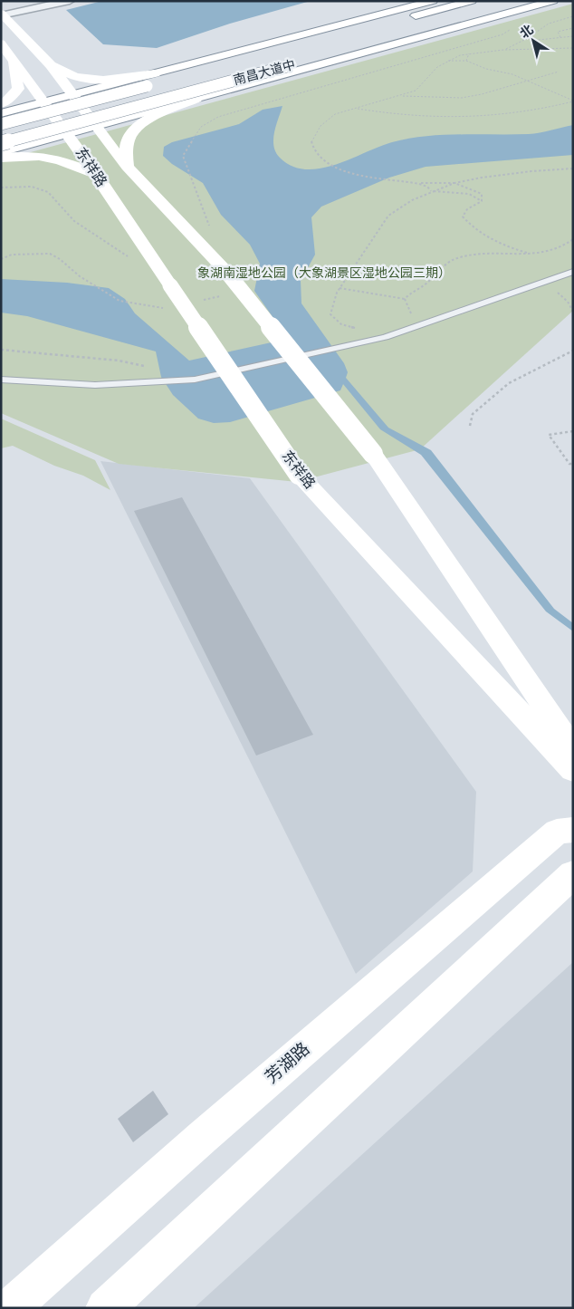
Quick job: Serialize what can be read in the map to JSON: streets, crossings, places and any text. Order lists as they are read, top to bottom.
{
  "streets": {
    "main road": ["南昌大道中", "东祥路", "芳湖路"]
  },
  "parks": ["象湖南湿地公园（大象湖景区湿地公园三期）"],
  "north": "top left"
}
